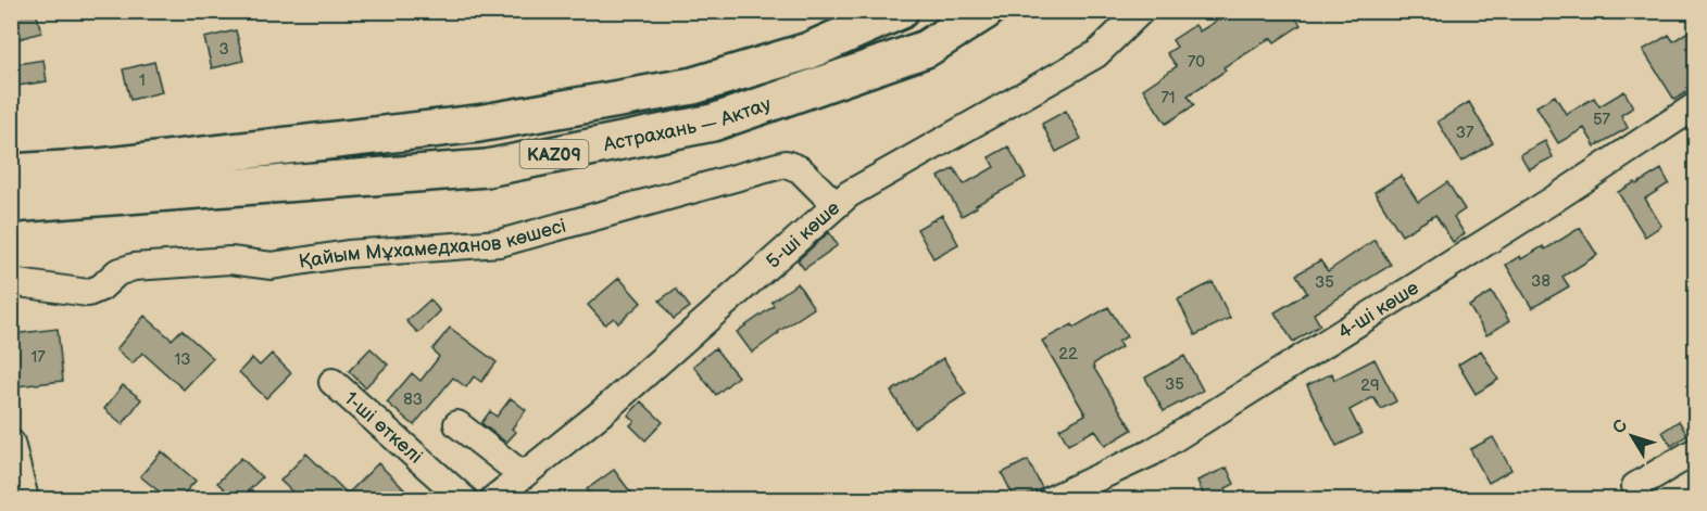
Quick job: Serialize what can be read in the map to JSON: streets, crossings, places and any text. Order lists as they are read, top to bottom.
{
  "streets": {
    "highway": ["Астрахань — Актау", "KAZ09"],
    "street": [
      "5-шi көше",
      "Қайым Мұхамедханов көшесi",
      "4-шi көше",
      "1-ші өткелі"
    ]
  },
  "crossings": [
    ["Астрахань — Актау", "KAZ09"],
    ["5-шi көше", "Қайым Мұхамедханов көшесi"]
  ],
  "house_numbers": [
    "3",
    "70",
    "1",
    "71",
    "57",
    "37",
    "38",
    "35",
    "22",
    "17",
    "13",
    "35",
    "29",
    "83"
  ],
  "north": "top left"
}
